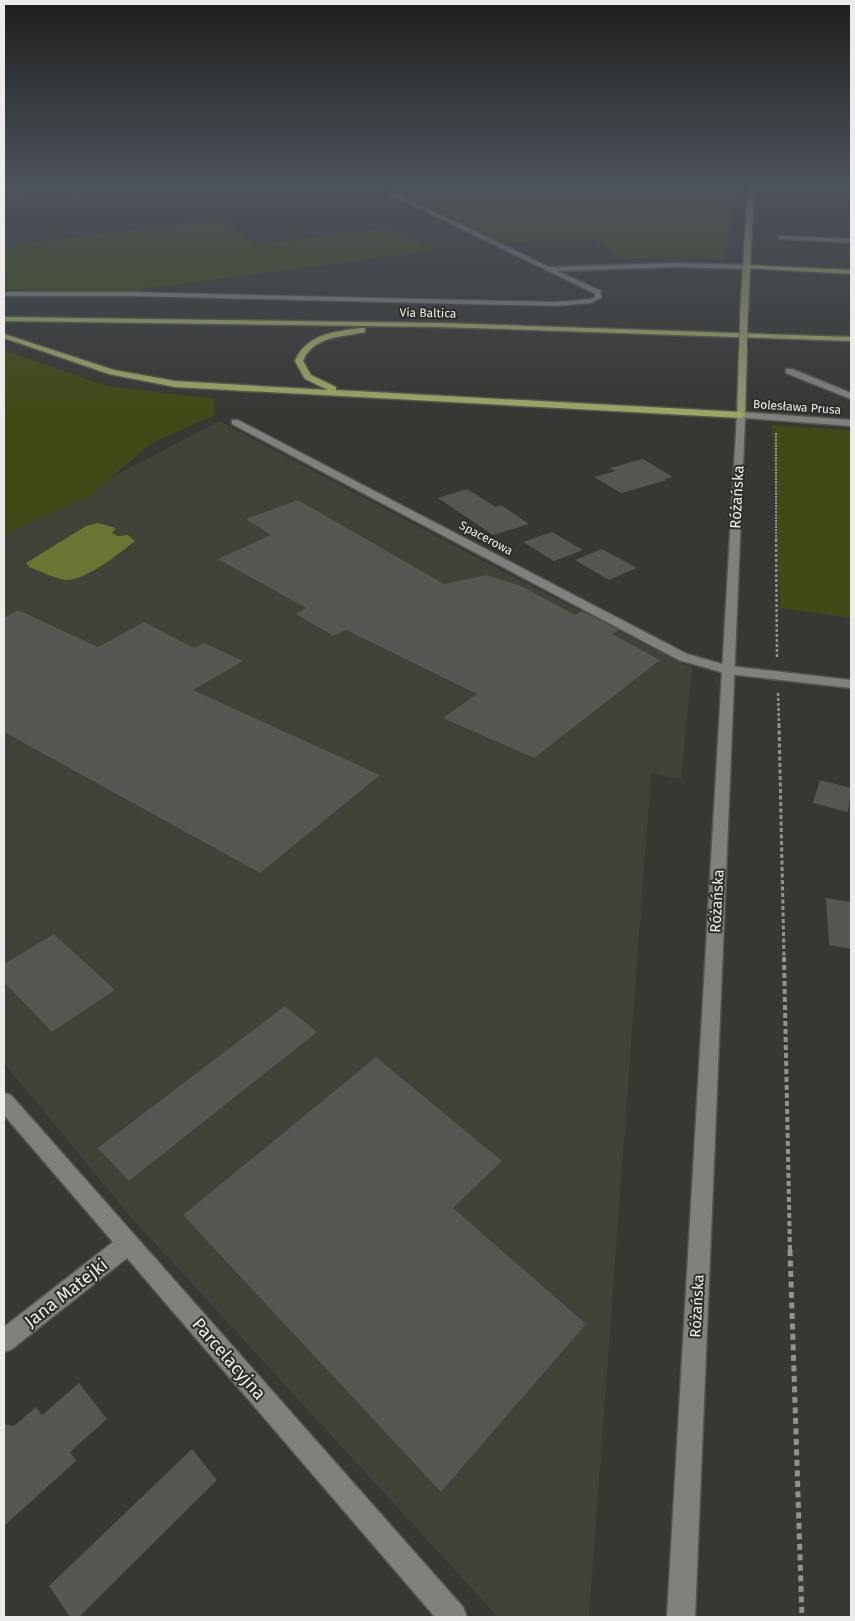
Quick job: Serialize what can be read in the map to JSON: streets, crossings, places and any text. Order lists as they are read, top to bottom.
{
  "streets": {
    "highway": ["Via Baltica"],
    "main road": ["Różańska"],
    "street": [
      "Bolesława Prusa",
      "Spacerowa",
      "Jana Matejki",
      "Parcelacyjna"
    ]
  },
  "crossings": [
    ["Bolesława Prusa", "Różańska"],
    ["Różańska", "Spacerowa"],
    ["Jana Matejki", "Parcelacyjna"]
  ]
}
